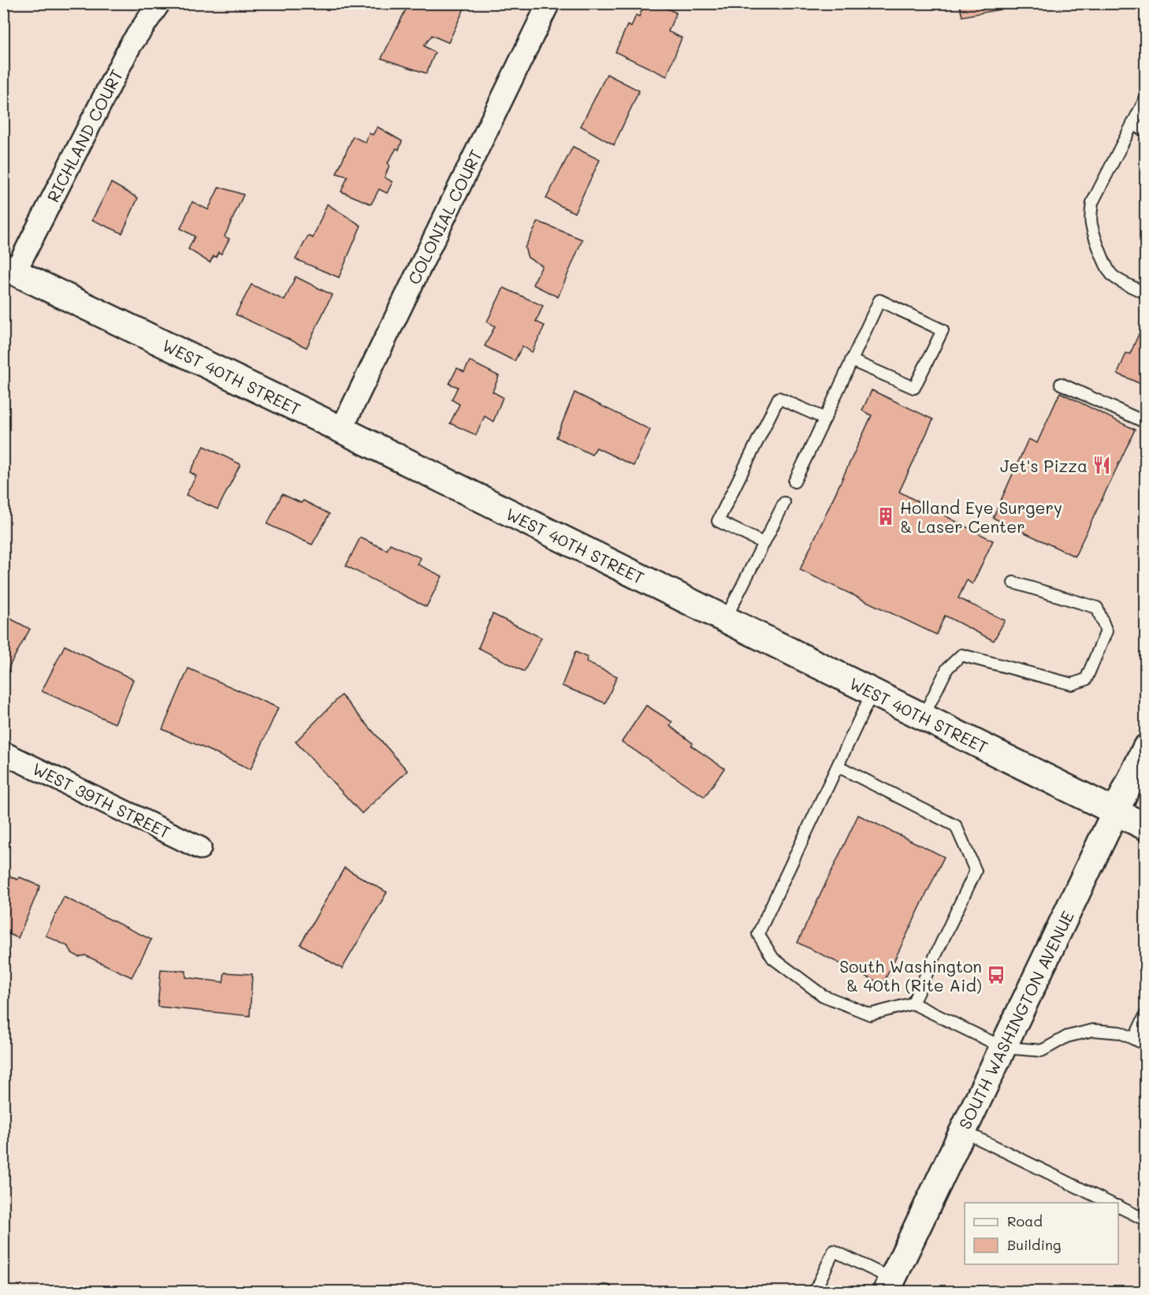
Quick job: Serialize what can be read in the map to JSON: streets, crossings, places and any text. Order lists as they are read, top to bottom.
{
  "streets": {
    "street": [
      "RICHLAND COURT",
      "COLONIAL COURT",
      "WEST 40TH STREET",
      "WEST 39TH STREET",
      "SOUTH WASHINGTON AVENUE"
    ]
  },
  "crossings": [
    ["RICHLAND COURT", "WEST 40TH STREET"],
    ["COLONIAL COURT", "WEST 40TH STREET"],
    ["WEST 40TH STREET", "SOUTH WASHINGTON AVENUE"]
  ],
  "places": {
    "restaurant": ["Jet's Pizza"],
    "building": ["Holland Eye Surgery & Laser Center"],
    "bus stop": ["South Washington & 40th (Rite Aid)"]
  },
  "legend": ["Road", "Building"]
}
